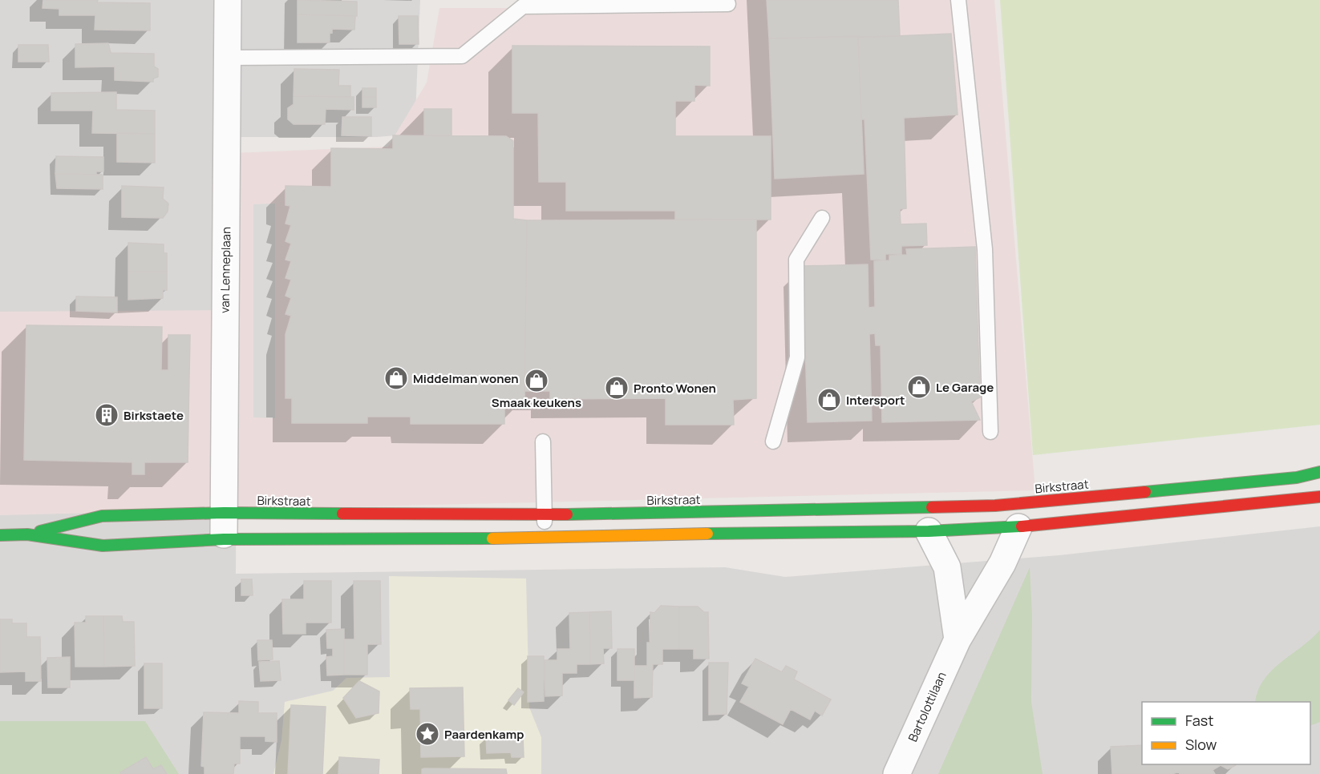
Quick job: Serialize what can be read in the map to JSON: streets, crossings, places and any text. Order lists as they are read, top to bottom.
{
  "streets": {
    "main road": ["Birkstraat"],
    "street": ["van Lenneplaan", "Bartolottilaan"]
  },
  "crossings": [
    ["van Lenneplaan", "Birkstraat"],
    ["Birkstraat", "Bartolottilaan"]
  ],
  "places": {
    "shop": [
      "Middelman wonen",
      "Smaak keukens",
      "Le Garage",
      "Pronto Wonen",
      "Intersport"
    ],
    "building": ["Birkstaete"],
    "place": ["Paardenkamp"]
  },
  "legend": ["Fast", "Slow"]
}
